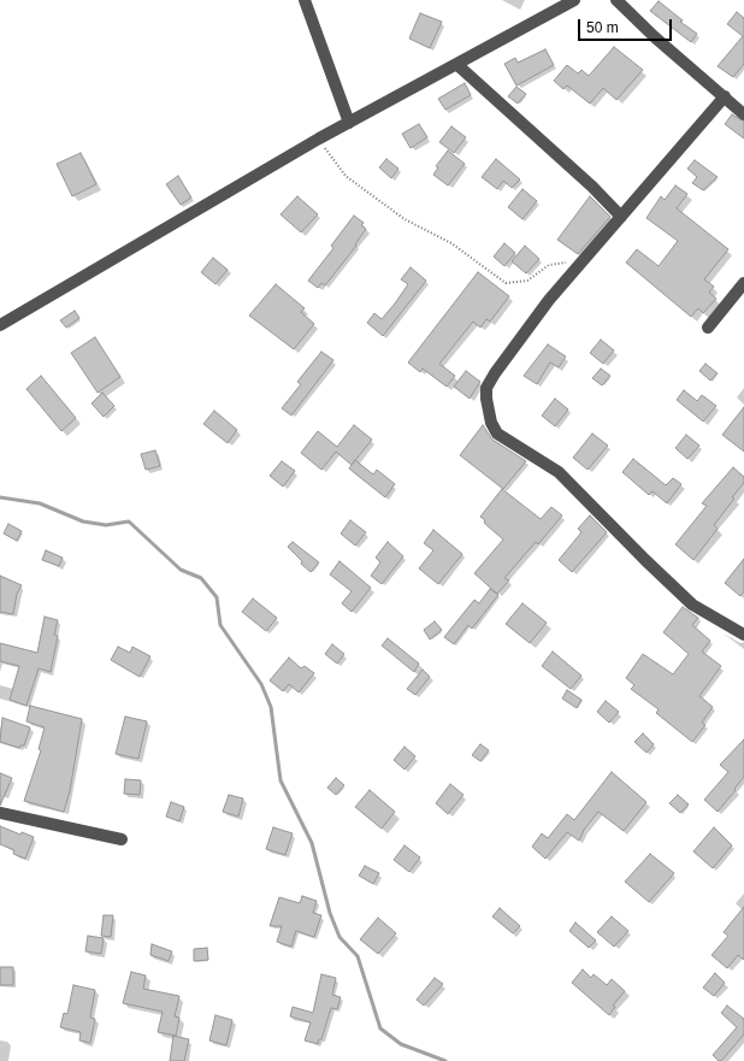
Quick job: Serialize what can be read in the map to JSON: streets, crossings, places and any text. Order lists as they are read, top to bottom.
{
  "scale_bar": "50 m"
}
